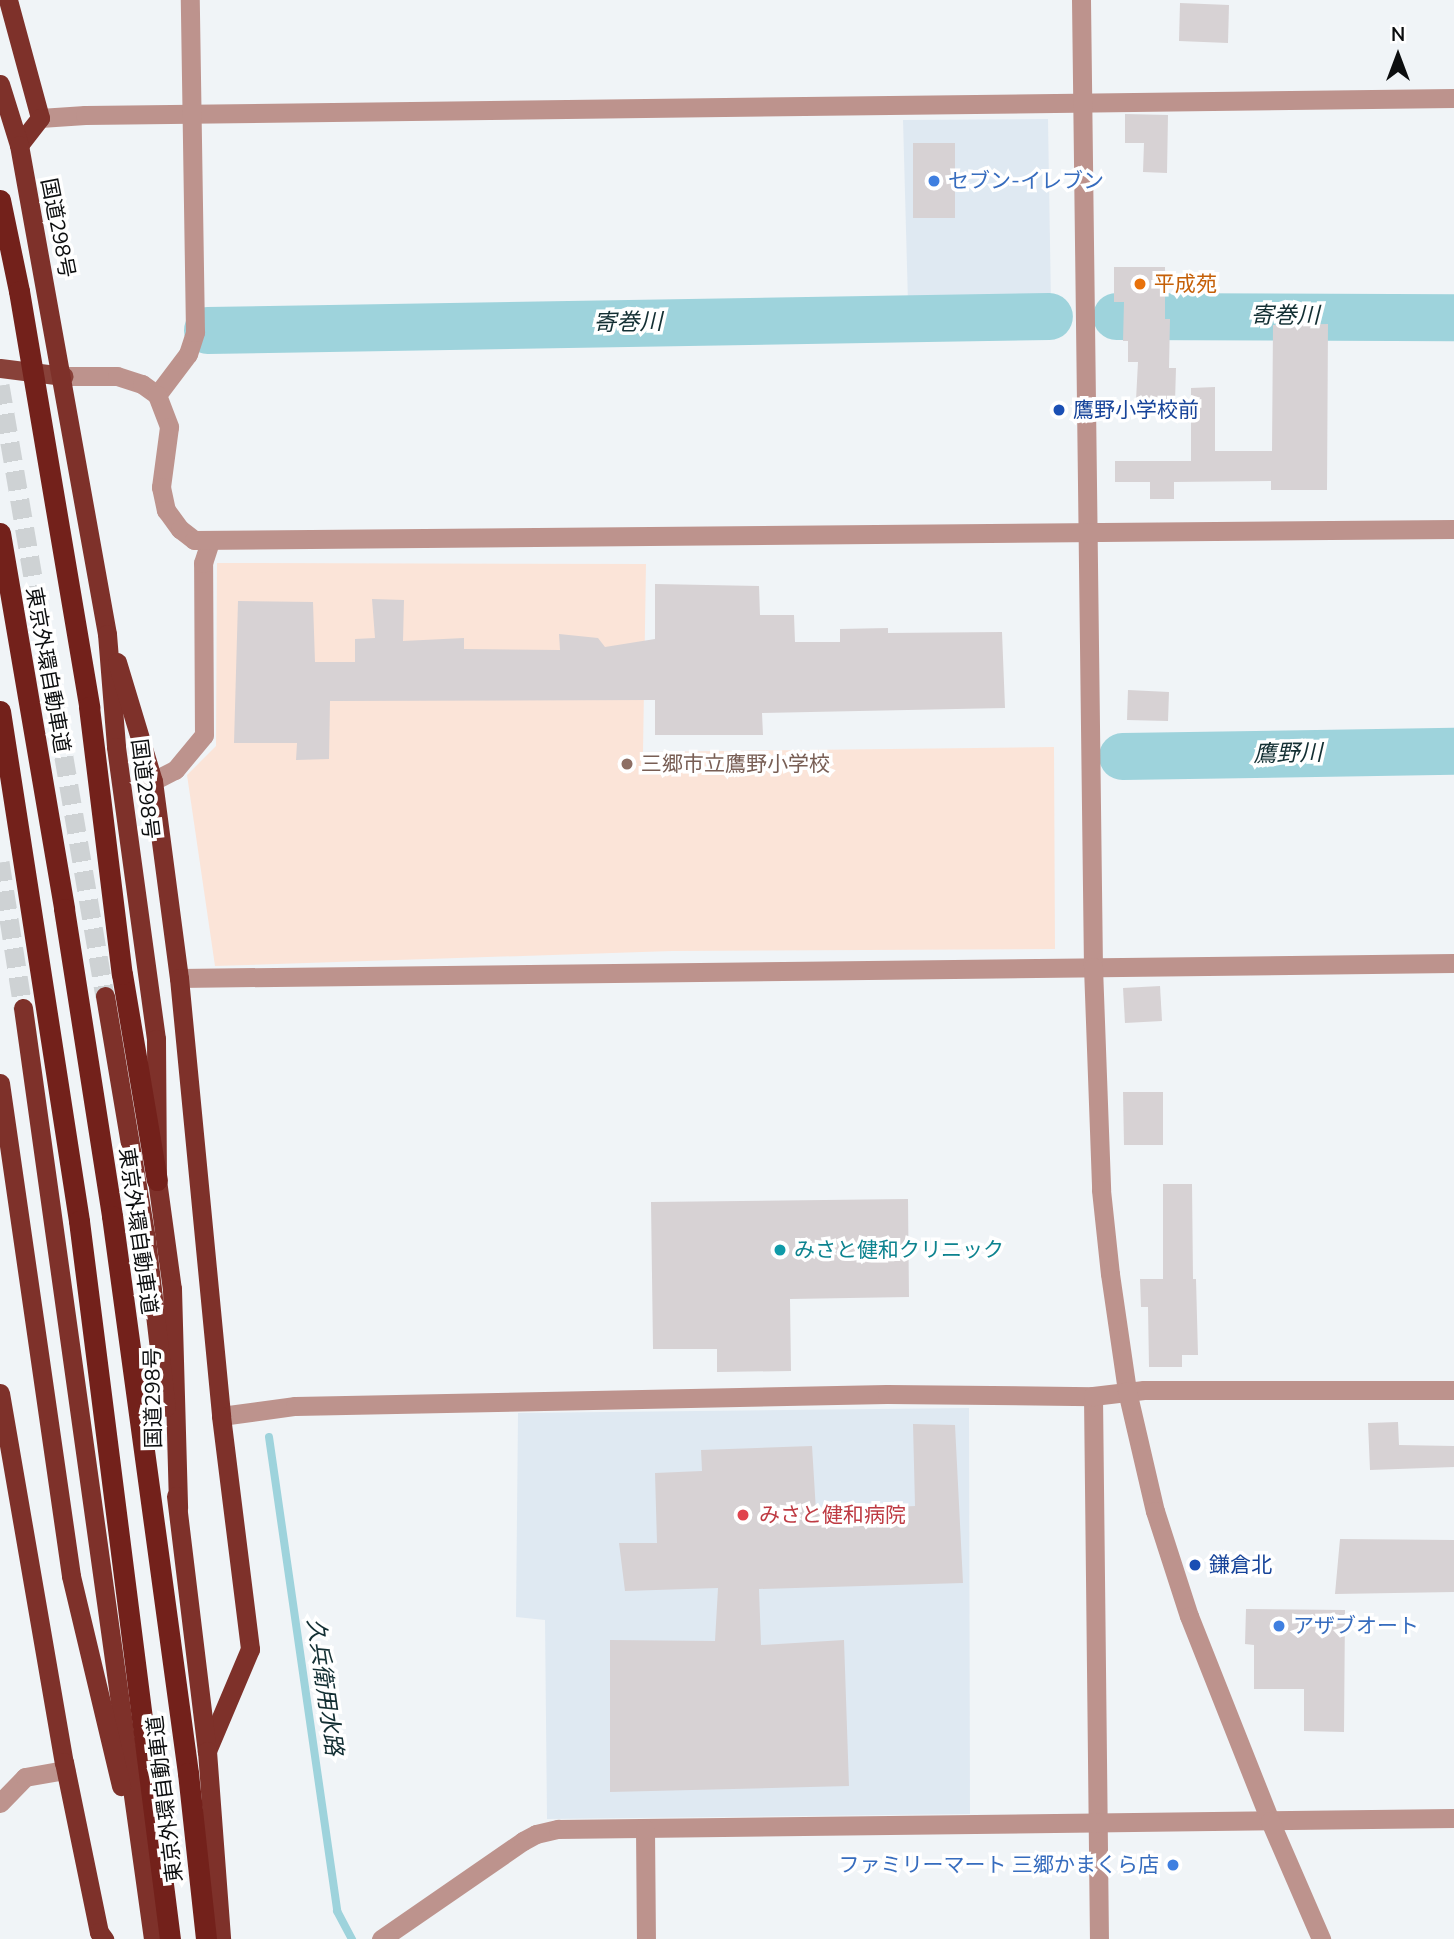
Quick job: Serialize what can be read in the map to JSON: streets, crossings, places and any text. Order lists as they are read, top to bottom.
{
  "streets": {
    "highway": ["国道298号", "東京外環自動車道"]
  },
  "water": ["寄巻川", "鷹野川", "久兵衛用水路"],
  "places": [
    "セブン-イレブン",
    "平成苑",
    "鷹野小学校前",
    "三郷市立鷹野小学校",
    "みさと健和クリニック",
    "みさと健和病院",
    "鎌倉北",
    "アザブオート",
    "ファミリーマート 三郷かまくら店"
  ],
  "north": "top"
}
